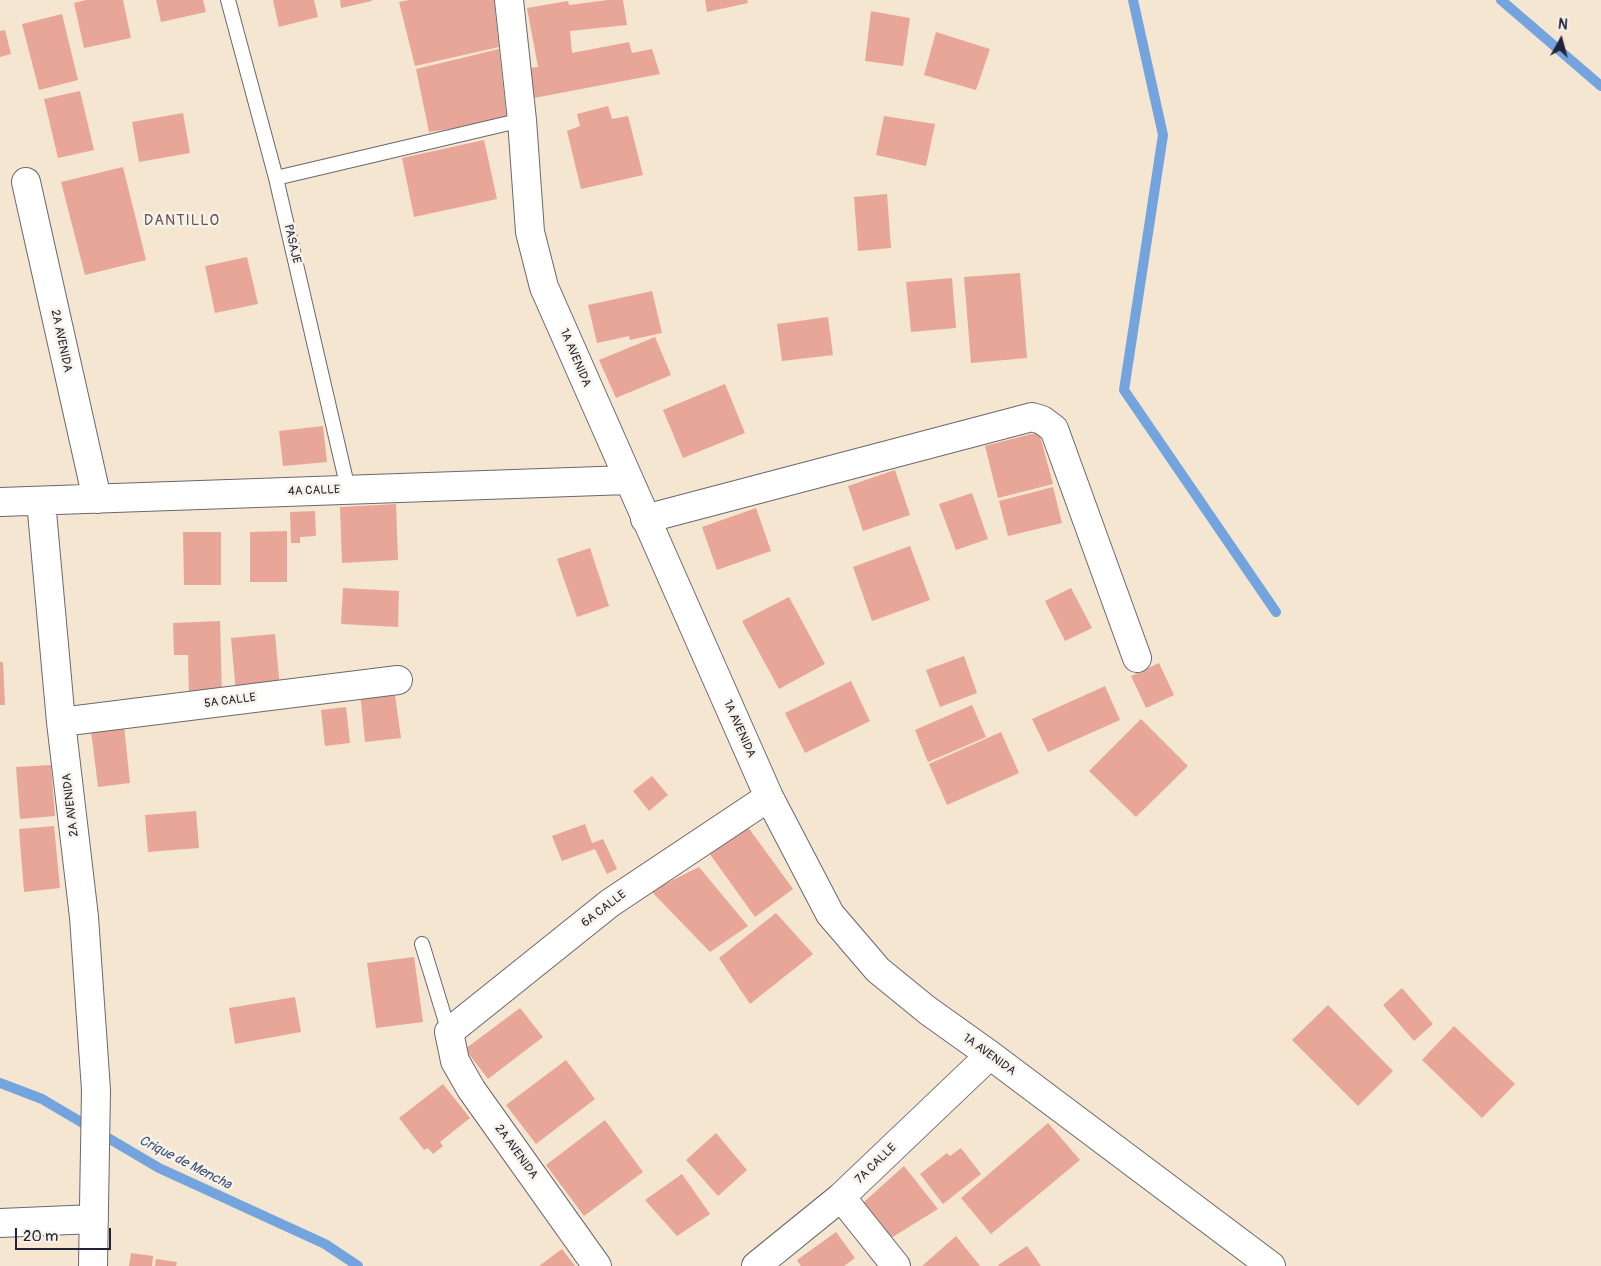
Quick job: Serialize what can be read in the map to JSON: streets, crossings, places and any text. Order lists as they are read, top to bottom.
{
  "streets": {
    "street": [
      "2A AVENIDA",
      "1A AVENIDA",
      "4A CALLE",
      "5A CALLE",
      "6A CALLE",
      "7A CALLE"
    ],
    "lane": ["PASAJE"]
  },
  "crossings": [
    ["PASAJE", "4A CALLE"],
    ["2A AVENIDA", "4A CALLE"],
    ["2A AVENIDA", "5A CALLE"],
    ["2A AVENIDA", "6A CALLE"],
    ["1A AVENIDA", "4A CALLE"],
    ["1A AVENIDA", "6A CALLE"],
    ["1A AVENIDA", "7A CALLE"]
  ],
  "districts": ["DANTILLO"],
  "water": ["Crique de Mencha"],
  "scale_bar": "20 m",
  "north": "top"
}
